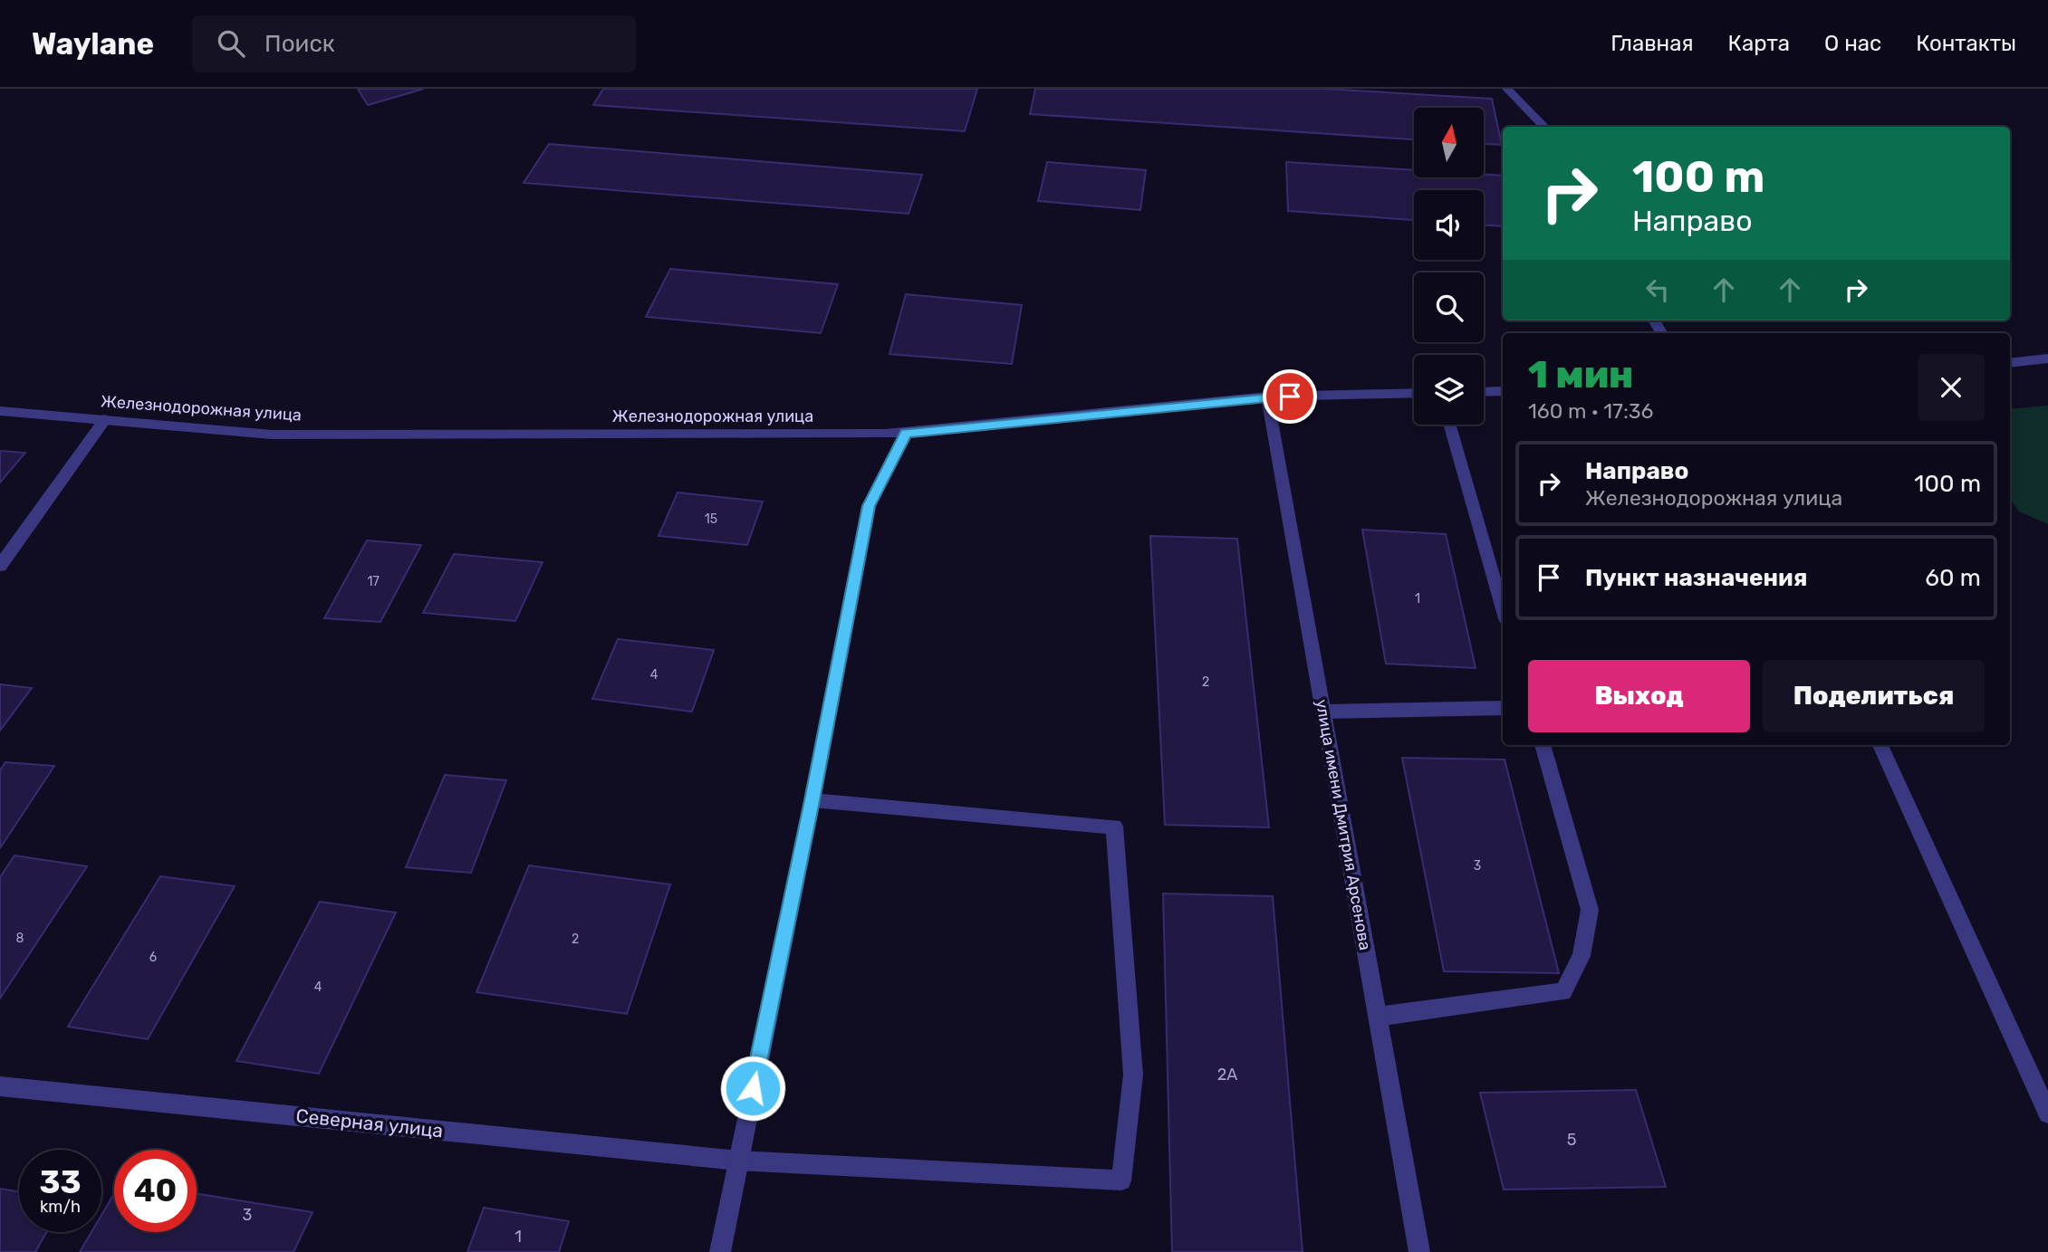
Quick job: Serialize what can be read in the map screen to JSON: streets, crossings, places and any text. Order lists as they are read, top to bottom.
{
  "streets": {
    "street": ["Железнодорожная улица", "улица имени Дмитрия Арсенова", "Северная улица"]
  },
  "crossings": [
    ["Железнодорожная улица", "улица имени Дмитрия Арсенова"]
  ],
  "house_numbers": [
    "15",
    "17",
    "1",
    "4",
    "2",
    "3",
    "8",
    "2",
    "6",
    "4",
    "2А",
    "5",
    "3",
    "1"
  ],
  "north": "top",
  "page": {
    "header": "Waylane",
    "search": "Поиск",
    "nav": [
      "Главная",
      "Карта",
      "О нас",
      "Контакты"
    ],
    "turn": ["100 m", "Направо"],
    "heading": ["1 мин", "160 m · 17:36"],
    "list": [
      {
        "name": "Направо",
        "note": "Железнодорожная улица",
        "value": "100 m"
      },
      {
        "name": "Пункт назначения",
        "value": "60 m"
      }
    ],
    "buttons": ["Выход", "Поделиться"],
    "speed": "33 km/h",
    "limit": "40"
  }
}
